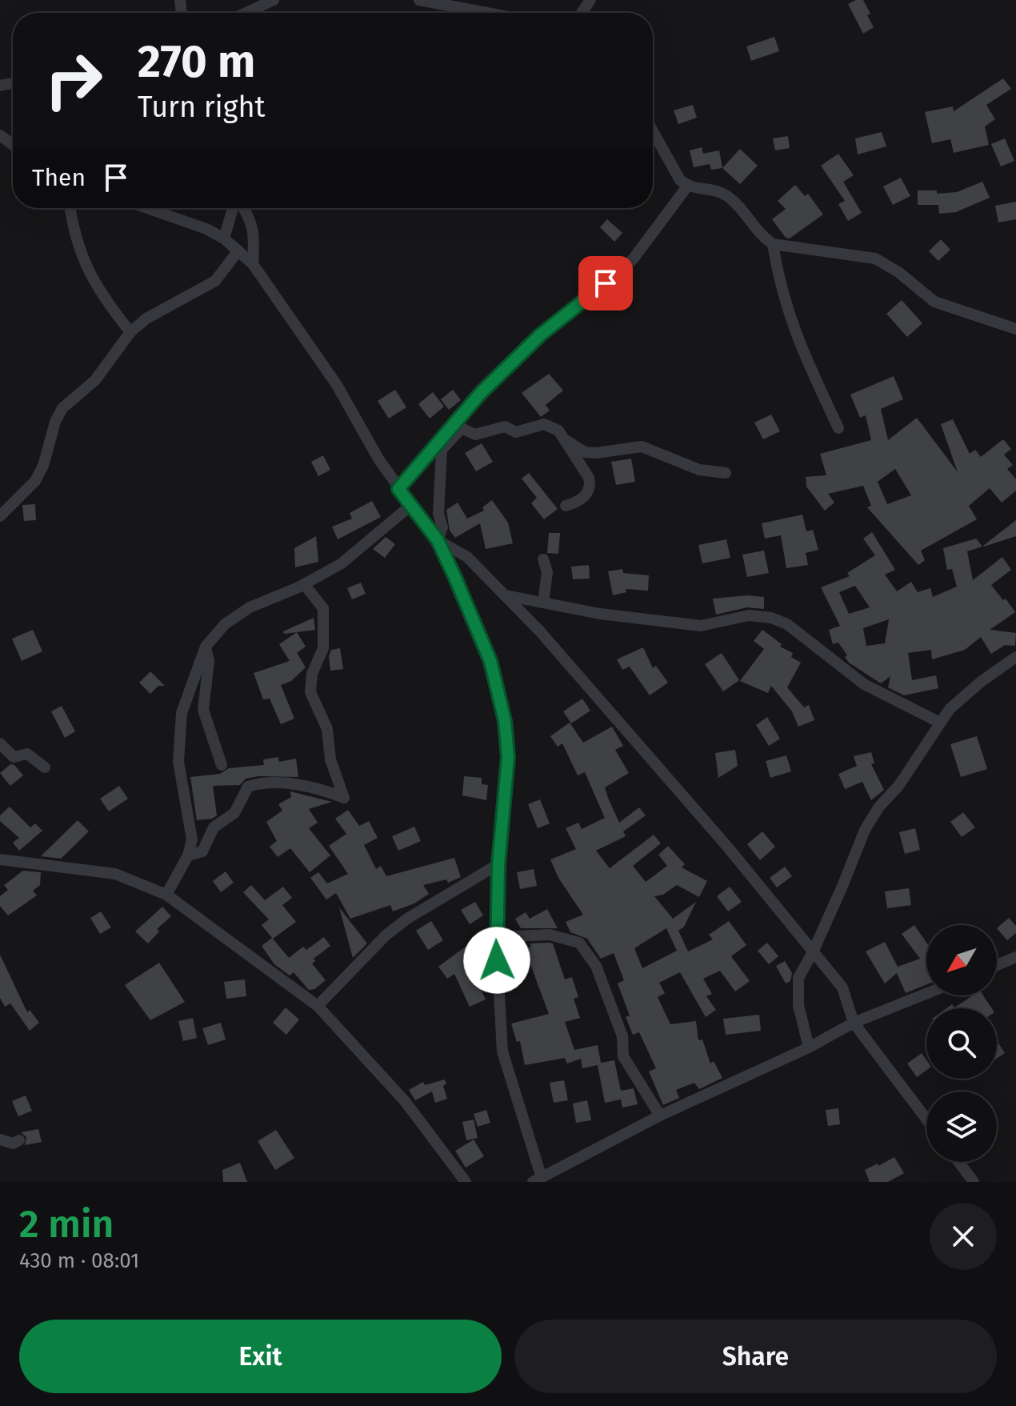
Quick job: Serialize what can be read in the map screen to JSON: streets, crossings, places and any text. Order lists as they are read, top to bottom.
{
  "north": "bottom left",
  "page": {
    "turn": ["270 m", "Turn right"],
    "then": "Then",
    "heading": ["2 min", "430 m · 08:01"],
    "buttons": ["Exit", "Share"]
  }
}
